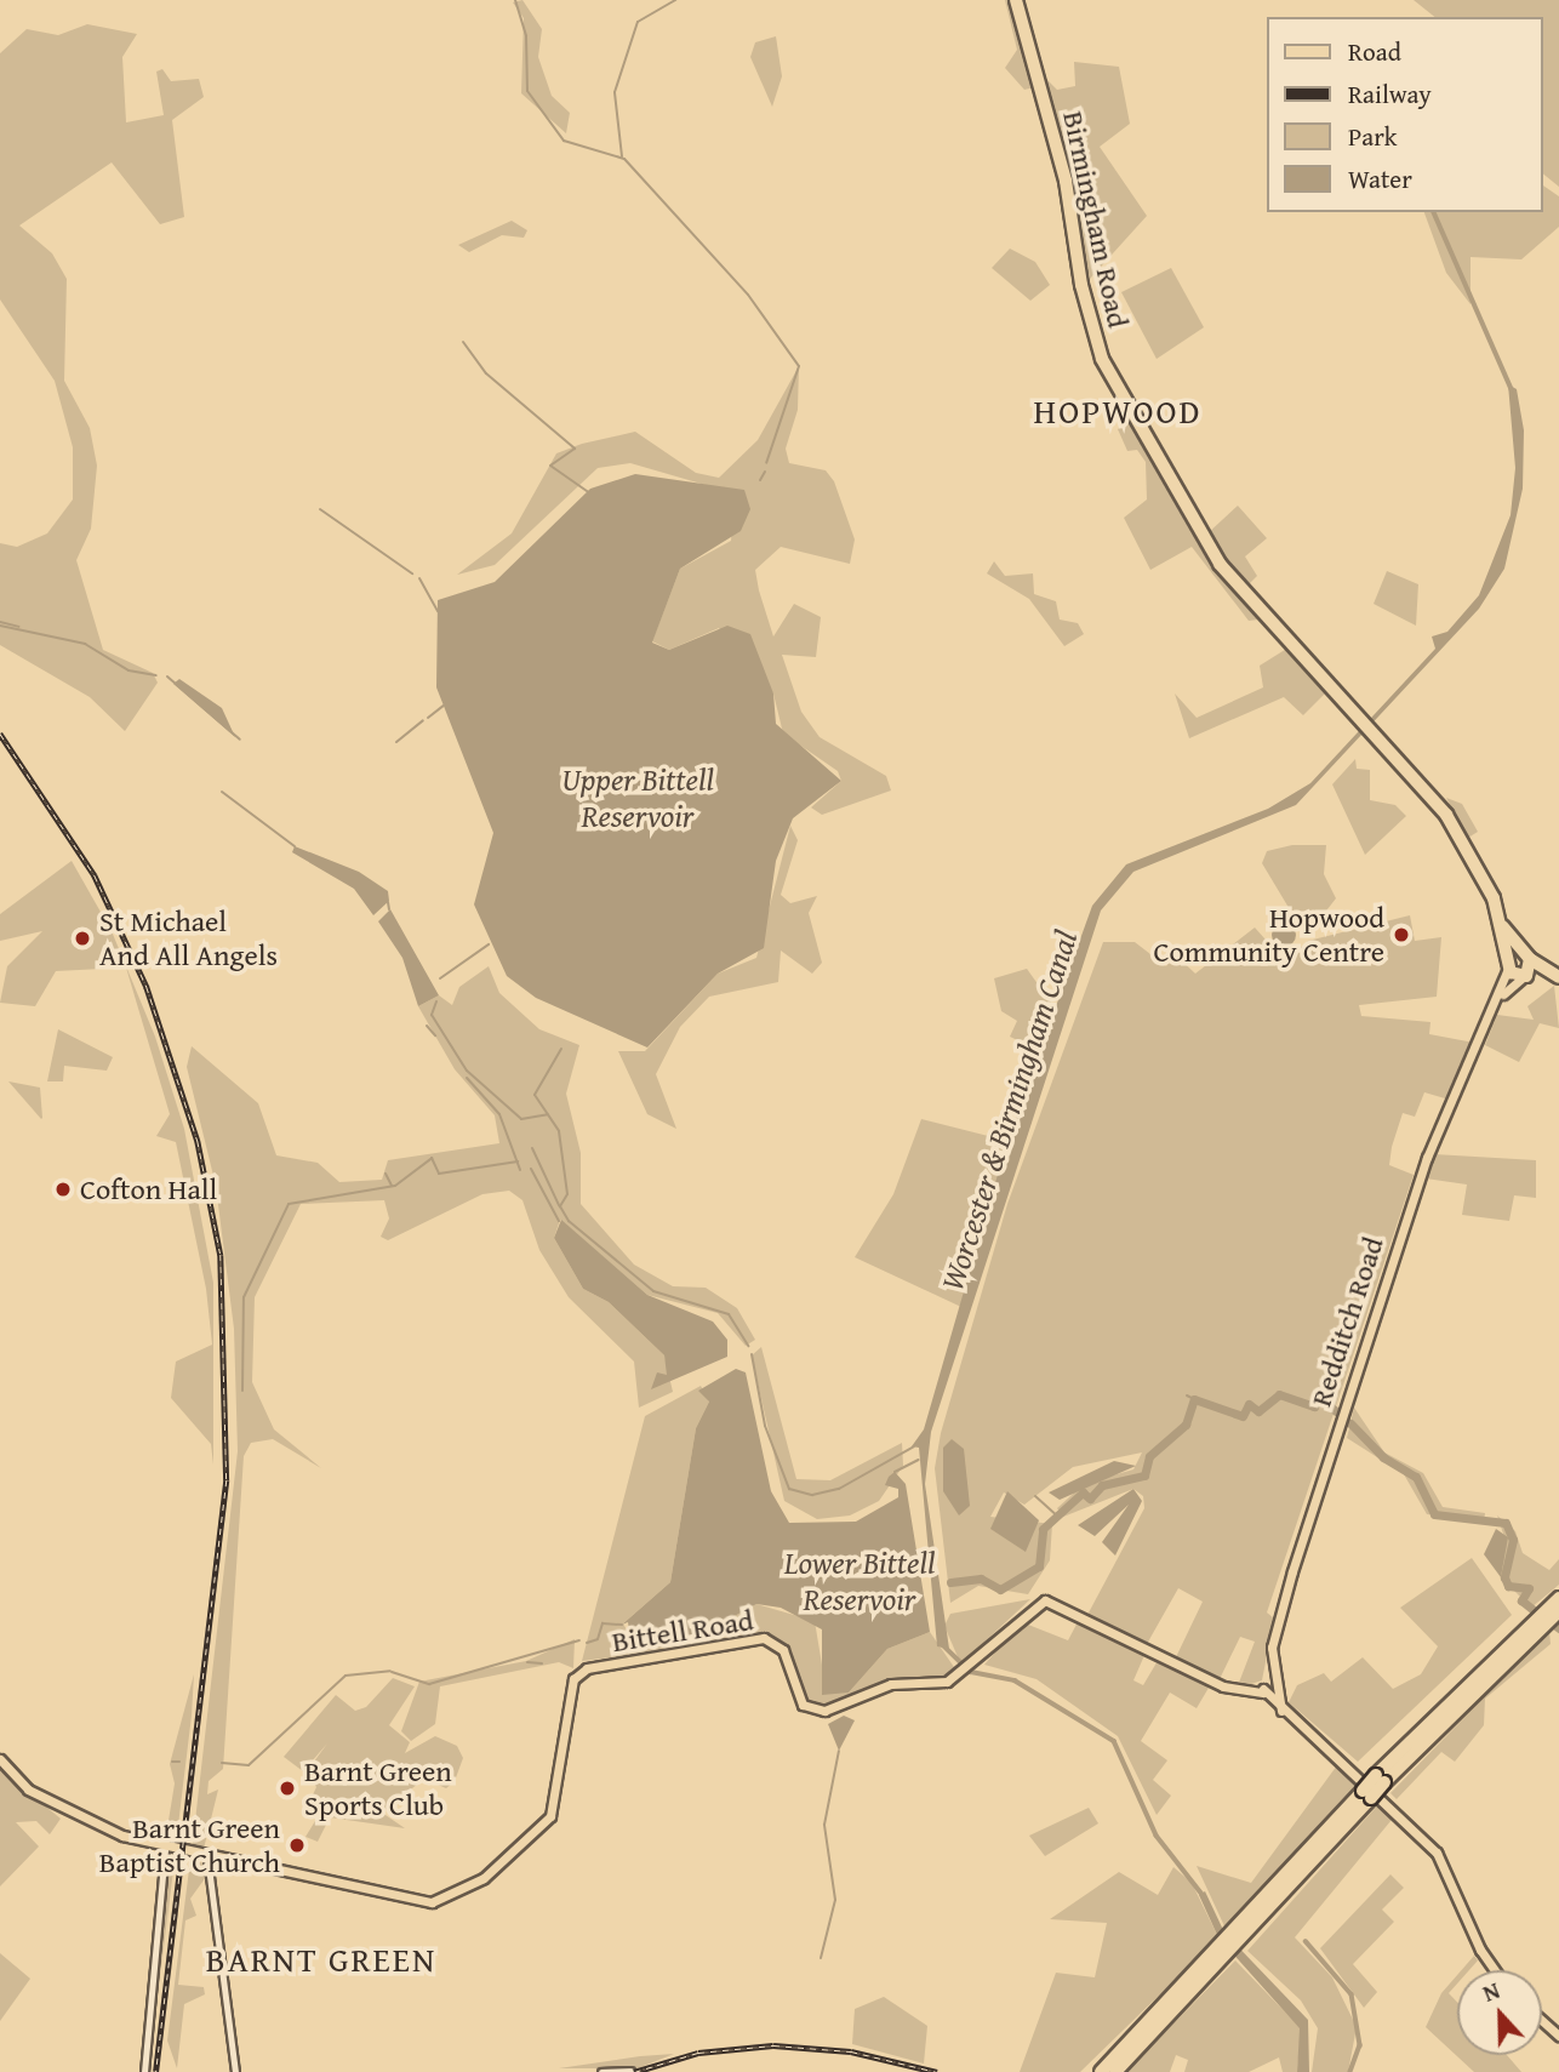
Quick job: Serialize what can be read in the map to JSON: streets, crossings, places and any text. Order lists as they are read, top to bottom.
{
  "streets": {
    "highway": ["Birmingham Road", "Redditch Road"],
    "main road": ["Bittell Road"]
  },
  "crossings": [
    ["Birmingham Road", "Redditch Road"],
    ["Redditch Road", "Bittell Road"]
  ],
  "districts": ["HOPWOOD", "BARNT GREEN"],
  "water": ["Upper Bittell Reservoir", "Worcester & Birmingham Canal", "Lower Bittell Reservoir"],
  "places": [
    "Hopwood Community Centre",
    "St Michael And All Angels",
    "Cofton Hall",
    "Barnt Green Sports Club",
    "Barnt Green Baptist Church"
  ],
  "legend": [
    "Road",
    "Railway",
    "Park",
    "Water"
  ],
  "north": "top"
}
